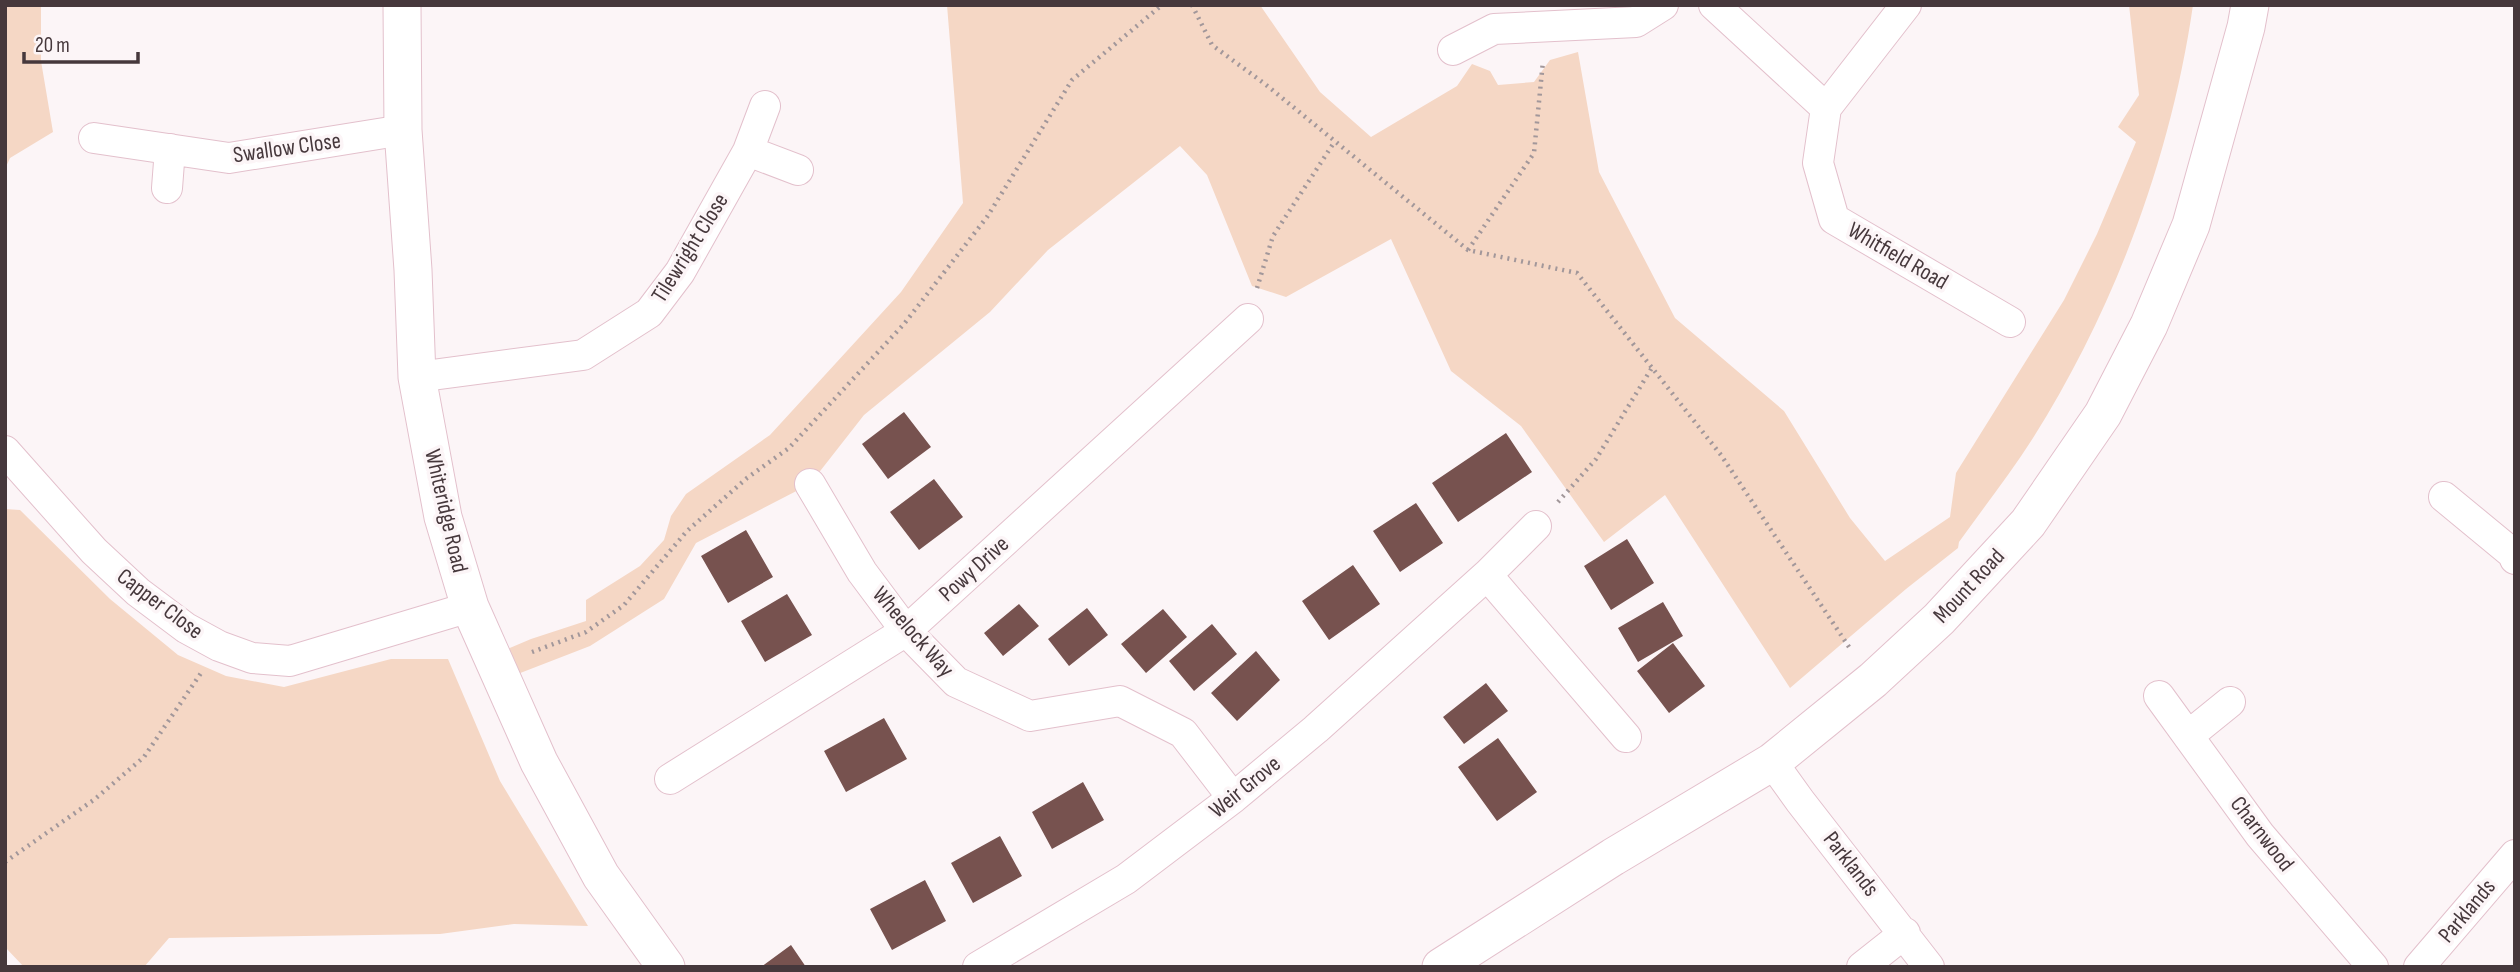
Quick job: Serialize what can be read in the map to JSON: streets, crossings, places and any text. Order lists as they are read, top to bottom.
{
  "streets": {
    "street": [
      "Swallow Close",
      "Tilewright Close",
      "Whitfield Road",
      "Whiteridge Road",
      "Powy Drive",
      "Mount Road",
      "Capper Close",
      "Wheelock Way",
      "Weir Grove",
      "Charnwood",
      "Parklands"
    ]
  },
  "crossings": [
    ["Swallow Close", "Whiteridge Road"],
    ["Tilewright Close", "Whiteridge Road"],
    ["Whiteridge Road", "Capper Close"],
    ["Powy Drive", "Wheelock Way"],
    ["Mount Road", "Parklands"],
    ["Wheelock Way", "Weir Grove"]
  ],
  "scale_bar": "20 m"
}
